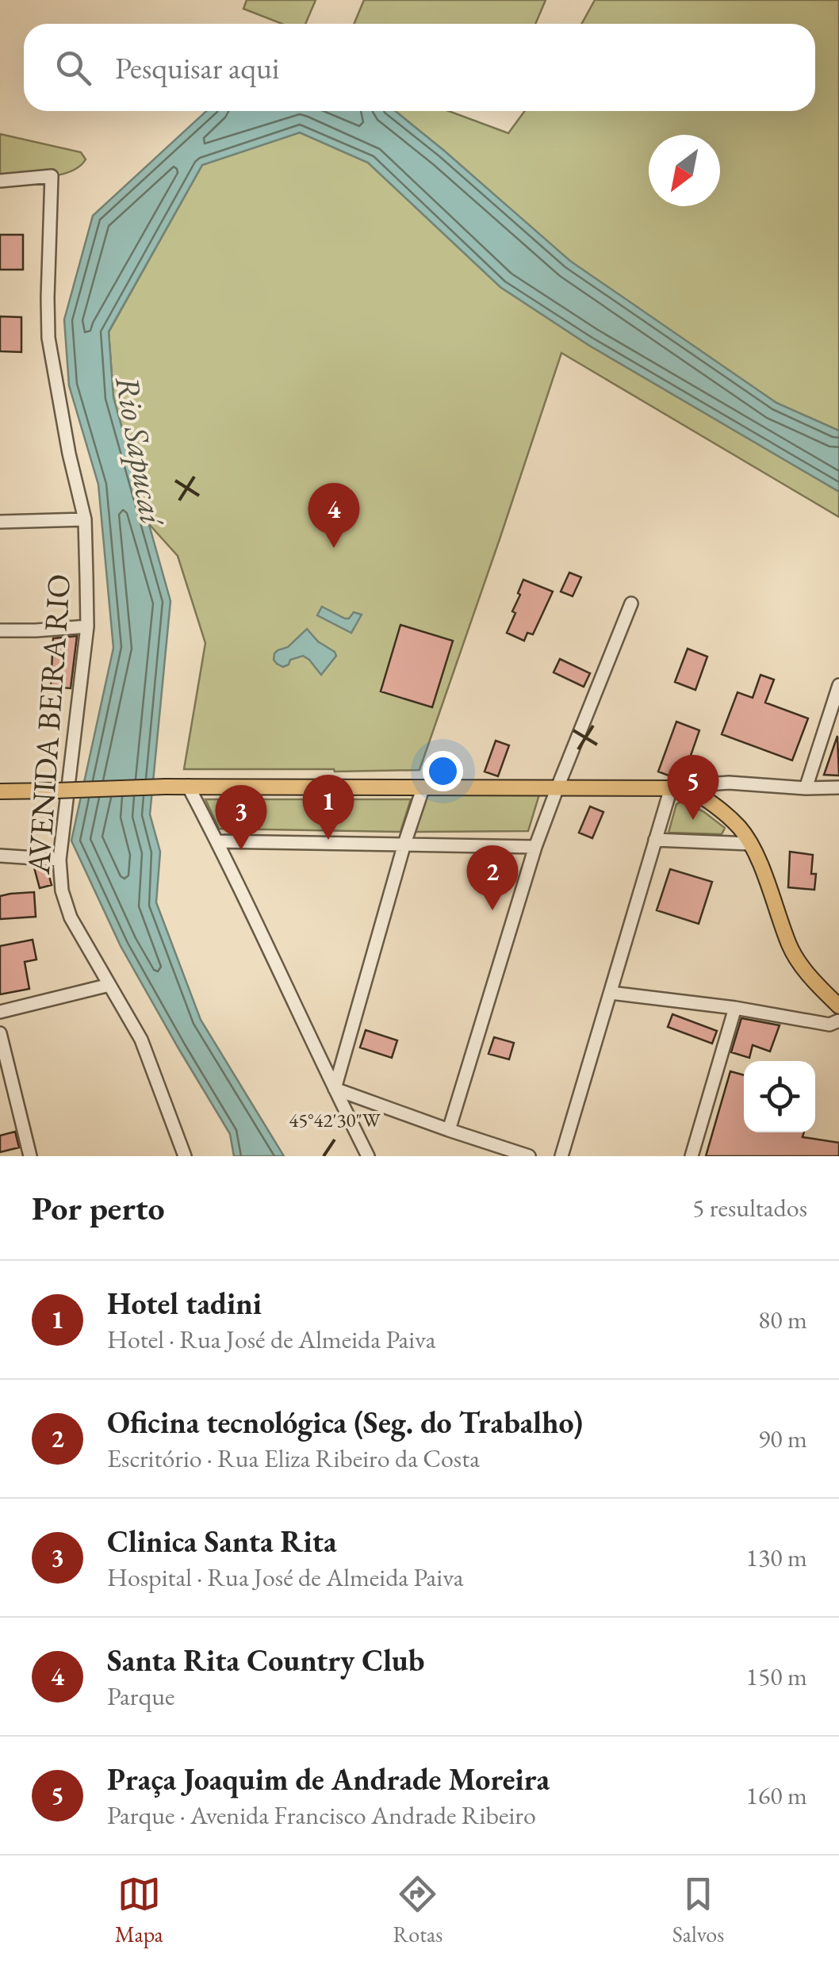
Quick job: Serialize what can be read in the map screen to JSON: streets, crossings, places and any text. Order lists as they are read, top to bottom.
{
  "streets": {
    "street": ["AVENIDA BEIRA RIO"]
  },
  "water": ["Rio Sapucaí"],
  "north": "bottom left",
  "page": {
    "search": "Pesquisar aqui",
    "pins": [
      "4",
      "5",
      "1",
      "3",
      "2"
    ],
    "heading": ["Por perto", "5 resultados"],
    "list": [
      {
        "mark": "1",
        "name": "Hotel tadini",
        "note": "Hotel · Rua José de Almeida Paiva",
        "value": "80 m"
      },
      {
        "mark": "2",
        "name": "Oficina tecnológica (Seg. do Trabalho)",
        "note": "Escritório · Rua Eliza Ribeiro da Costa",
        "value": "90 m"
      },
      {
        "mark": "3",
        "name": "Clinica Santa Rita",
        "note": "Hospital · Rua José de Almeida Paiva",
        "value": "130 m"
      },
      {
        "mark": "4",
        "name": "Santa Rita Country Club",
        "note": "Parque",
        "value": "150 m"
      },
      {
        "mark": "5",
        "name": "Praça Joaquim de Andrade Moreira",
        "note": "Parque · Avenida Francisco Andrade Ribeiro",
        "value": "160 m"
      }
    ],
    "nav": ["Mapa", "Rotas", "Salvos"]
  },
  "coordinates": ["45°42'30\"W"]
}
